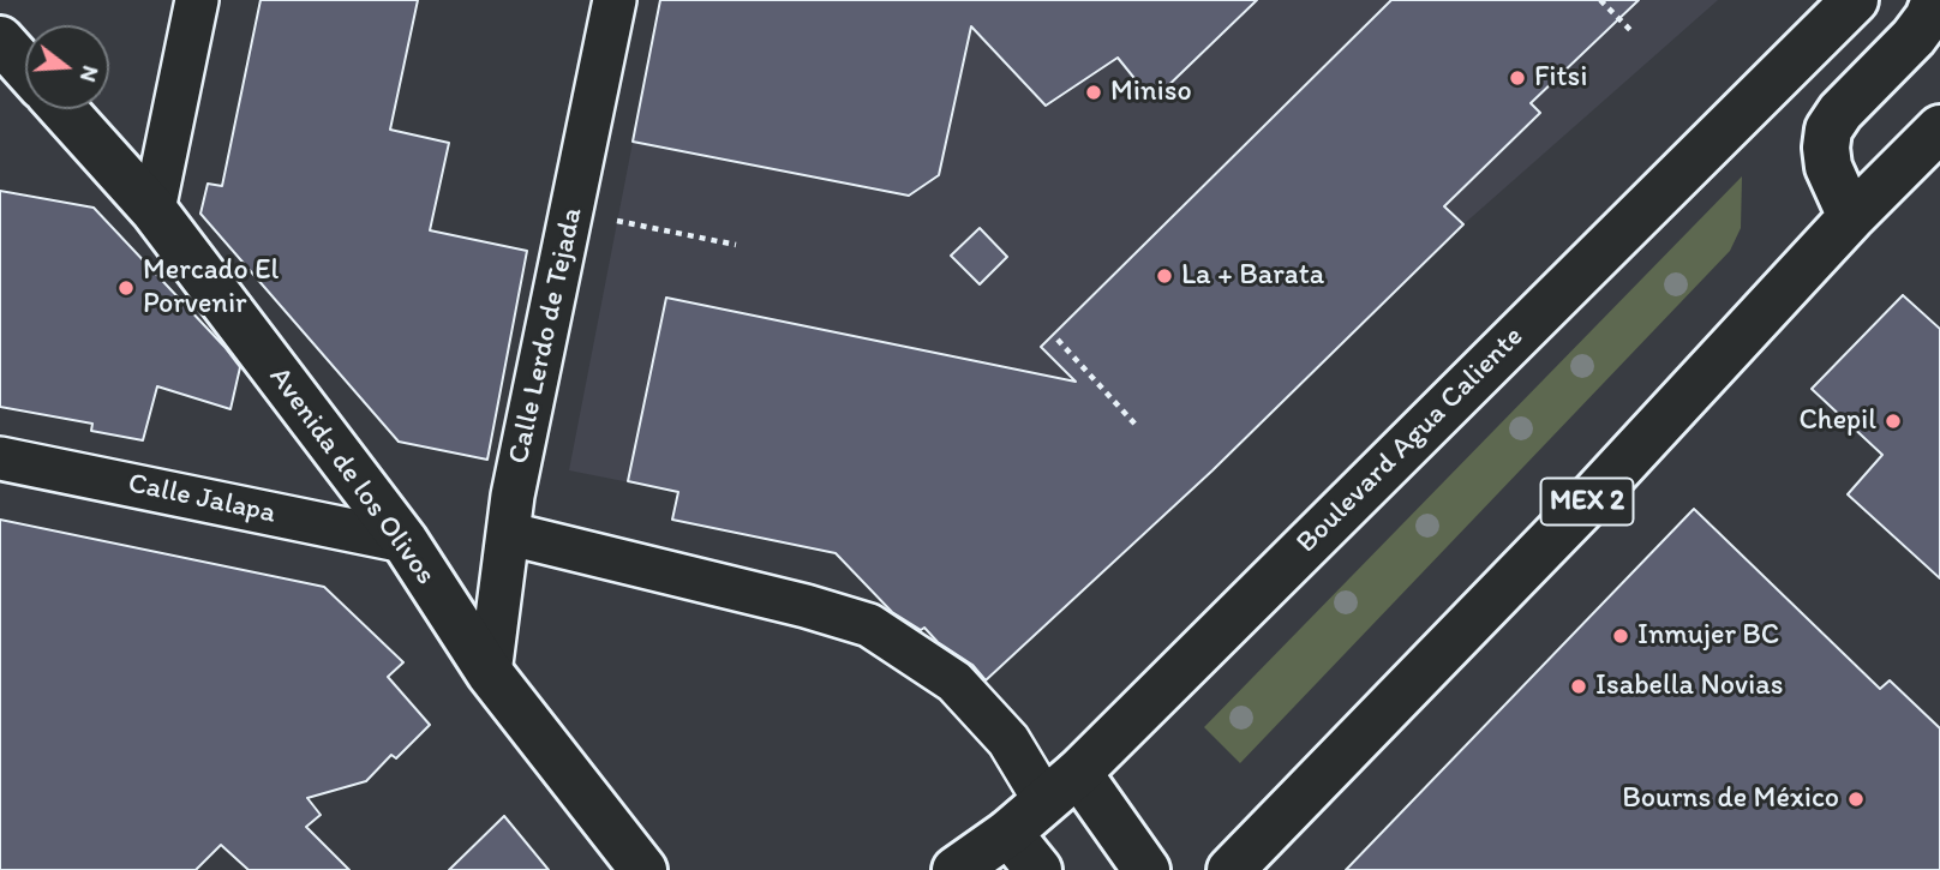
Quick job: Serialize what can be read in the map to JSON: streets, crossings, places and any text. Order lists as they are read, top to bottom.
{
  "streets": {
    "main road": ["Boulevard Agua Caliente", "Avenida de los Olivos", "MEX 2"],
    "street": ["Calle Lerdo de Tejada", "Calle Jalapa"]
  },
  "crossings": [
    ["Calle Lerdo de Tejada", "Avenida de los Olivos"],
    ["Avenida de los Olivos", "Calle Jalapa"]
  ],
  "places": [
    "Fitsi",
    "Miniso",
    "La + Barata",
    "Mercado El Porvenir",
    "Chepil",
    "Inmujer BC",
    "Isabella Novias",
    "Bourns de México"
  ],
  "north": "right"
}
